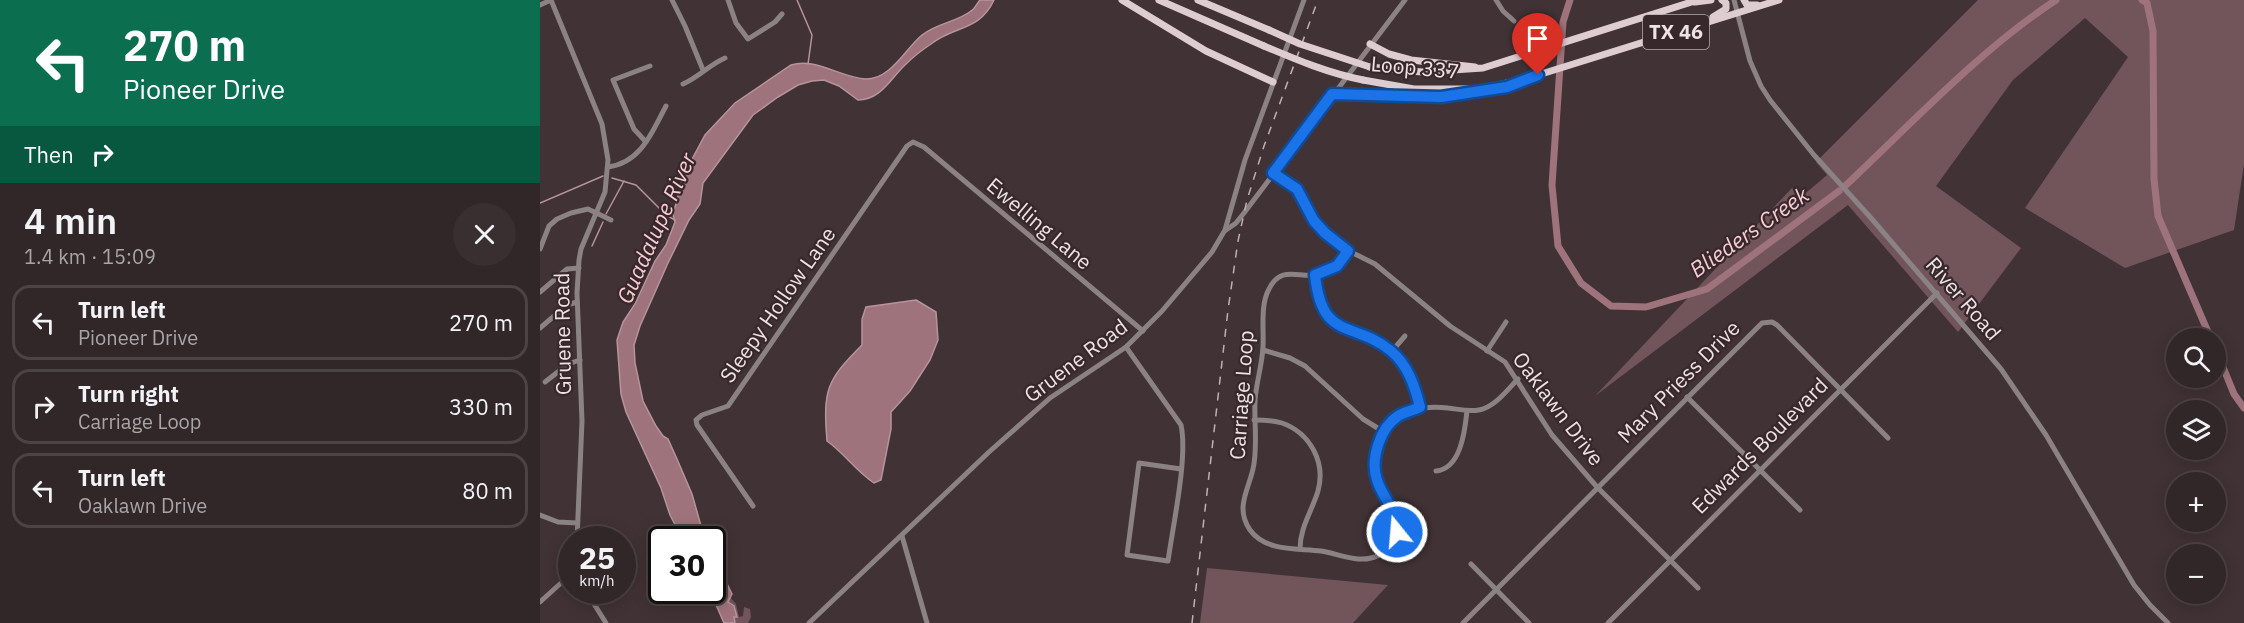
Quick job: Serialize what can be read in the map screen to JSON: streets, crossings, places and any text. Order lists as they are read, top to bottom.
{
  "streets": {
    "main road": ["TX 46", "Loop 337"],
    "street": [
      "Ewelling Lane",
      "River Road",
      "Sleepy Hollow Lane",
      "Gruene Road",
      "Mary Priess Drive",
      "Carriage Loop",
      "Oaklawn Drive",
      "Edwards Boulevard"
    ]
  },
  "crossings": [
    ["Loop 337", "River Road"],
    ["Ewelling Lane", "Sleepy Hollow Lane"],
    ["Ewelling Lane", "Gruene Road"],
    ["River Road", "Edwards Boulevard"],
    ["Mary Priess Drive", "Oaklawn Drive"],
    ["Mary Priess Drive", "Edwards Boulevard"],
    ["Carriage Loop", "Oaklawn Drive"],
    ["Oaklawn Drive", "Edwards Boulevard"]
  ],
  "water": ["Guadalupe River", "Blieders Creek"],
  "page": {
    "turn": ["270 m", "Pioneer Drive"],
    "then": "Then",
    "heading": ["4 min", "1.4 km · 15:09"],
    "list": [
      {
        "name": "Turn left",
        "note": "Pioneer Drive",
        "value": "270 m"
      },
      {
        "name": "Turn right",
        "note": "Carriage Loop",
        "value": "330 m"
      },
      {
        "name": "Turn left",
        "note": "Oaklawn Drive",
        "value": "80 m"
      }
    ],
    "map_buttons": ["+", "−"],
    "speed": "25 km/h",
    "limit": "30"
  }
}
